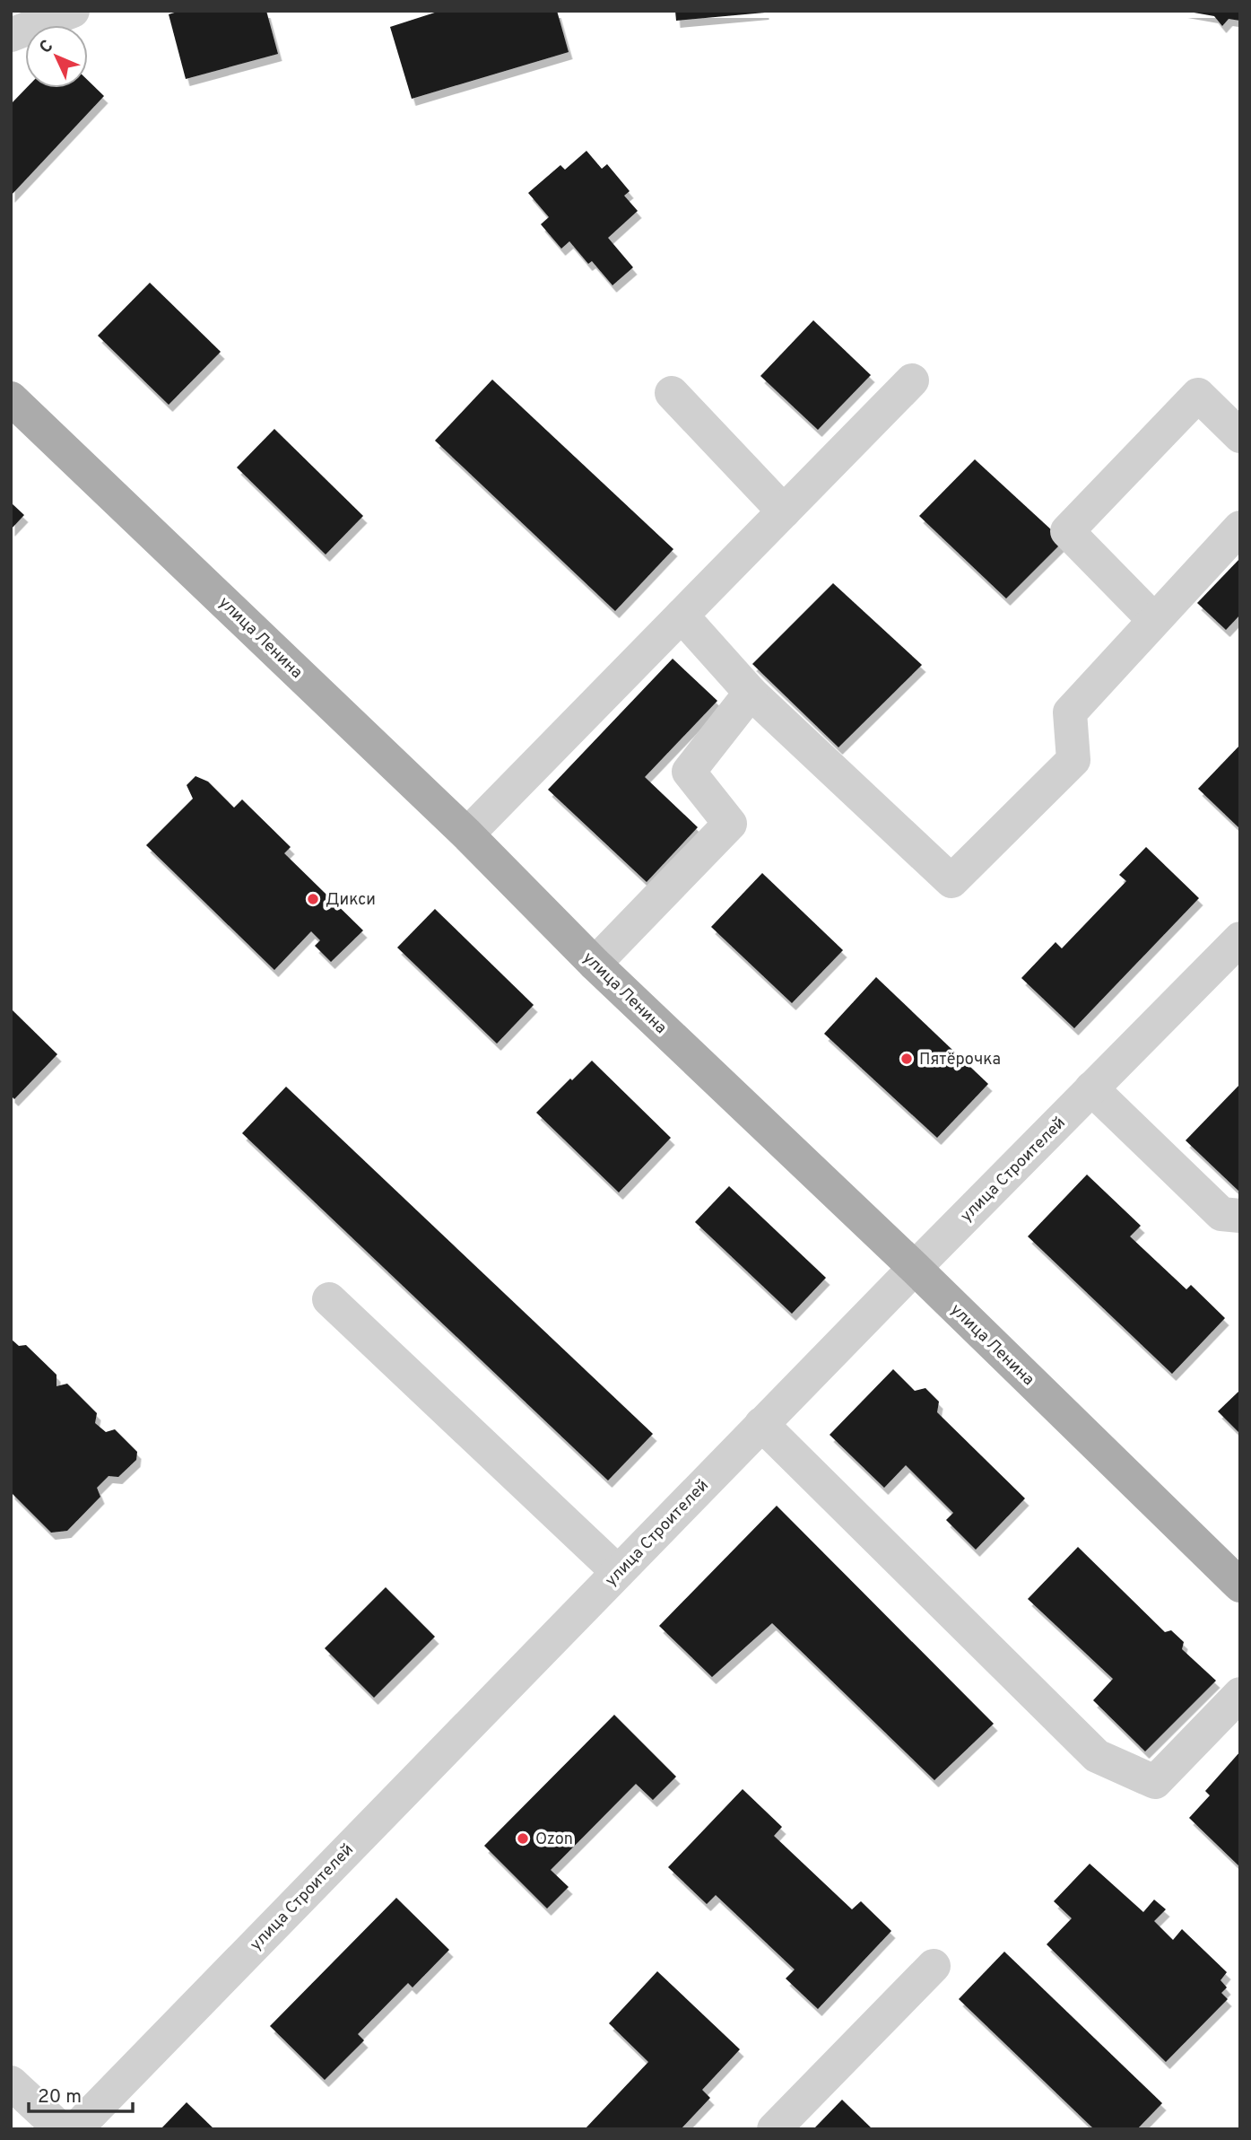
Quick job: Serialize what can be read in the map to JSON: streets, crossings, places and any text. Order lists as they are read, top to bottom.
{
  "streets": {
    "main road": ["улица Ленина"],
    "street": ["улица Строителей"]
  },
  "crossings": [
    ["улица Ленина", "улица Строителей"]
  ],
  "places": ["Дикси", "Пятёрочка", "Ozon"],
  "scale_bar": "20 m",
  "north": "top left"
}
